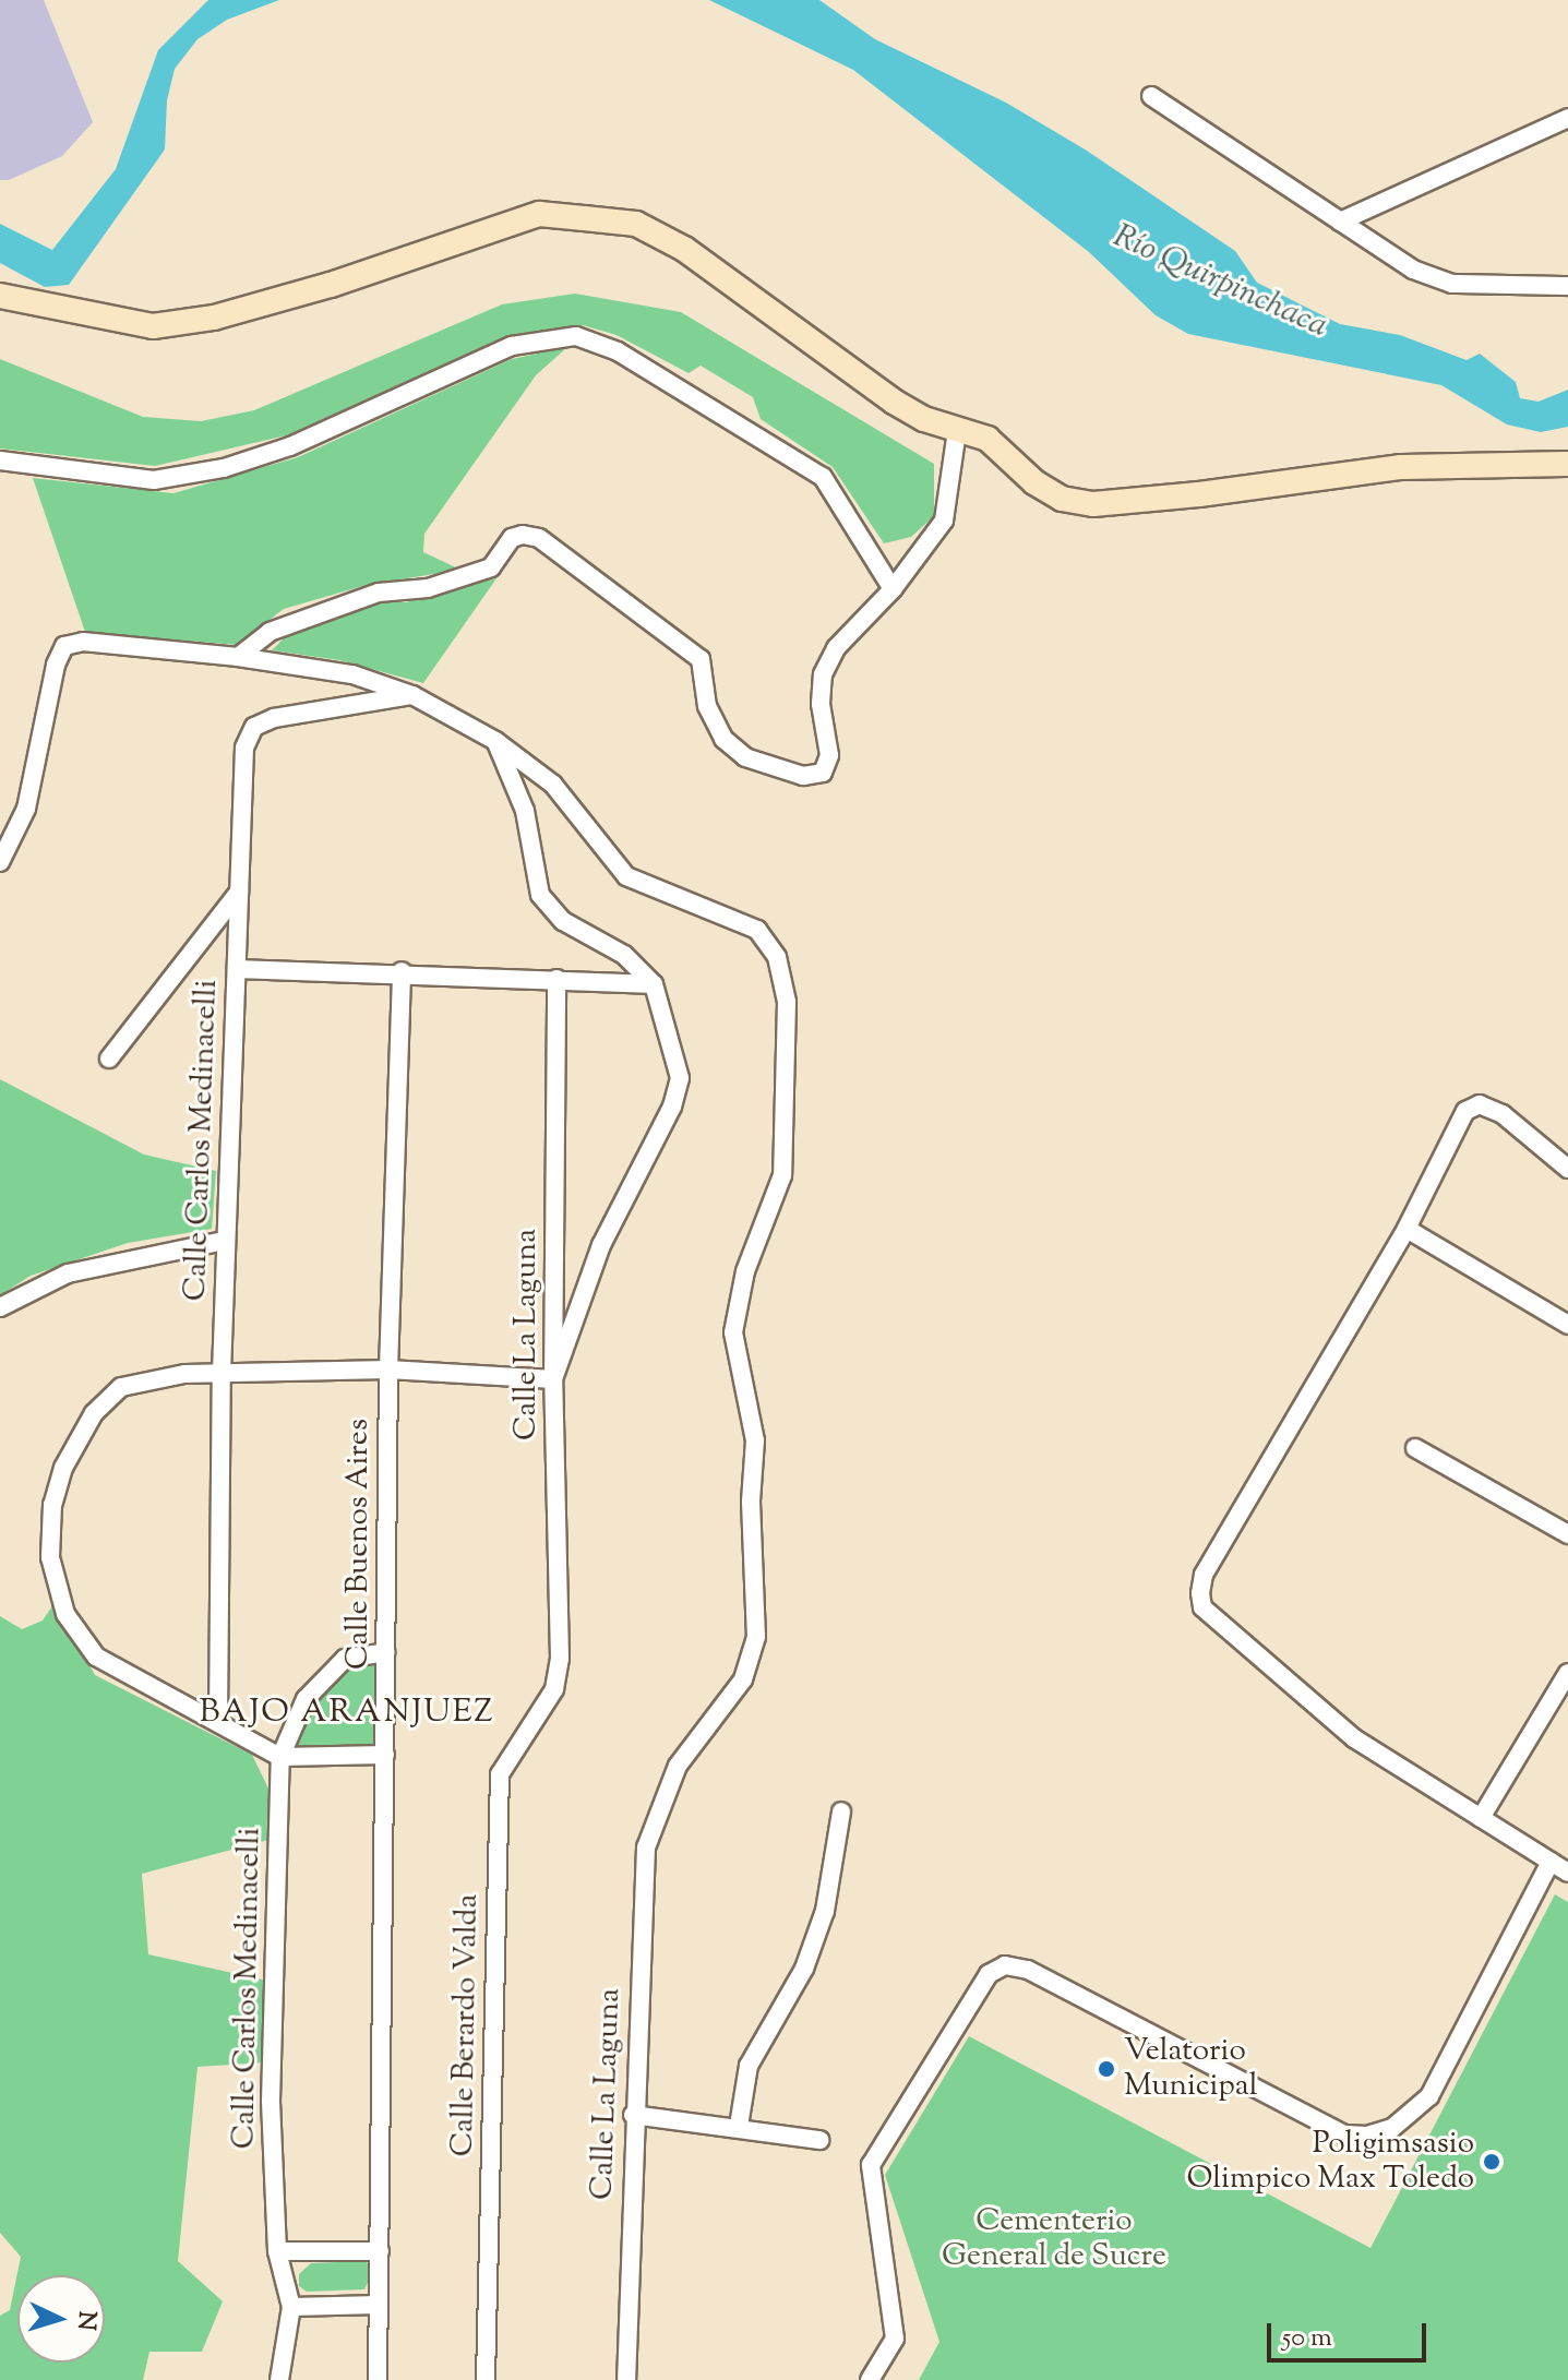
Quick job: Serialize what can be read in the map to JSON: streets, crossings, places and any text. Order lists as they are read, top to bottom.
{
  "streets": {
    "street": [
      "Calle Carlos Medinacelli",
      "Calle La Laguna",
      "Calle Buenos Aires",
      "Calle Berardo Valda"
    ]
  },
  "crossings": [
    ["Calle Carlos Medinacelli", "Calle La Laguna"],
    ["Calle Carlos Medinacelli", "Calle Buenos Aires"],
    ["Calle La Laguna", "Calle Berardo Valda"]
  ],
  "districts": ["BAJO ARANJUEZ"],
  "water": ["Río Quirpinchaca"],
  "parks": ["Cementerio General de Sucre"],
  "places": ["Velatorio Municipal", "Poligimsasio Olimpico Max Toledo"],
  "scale_bar": "50 m",
  "north": "right"
}
